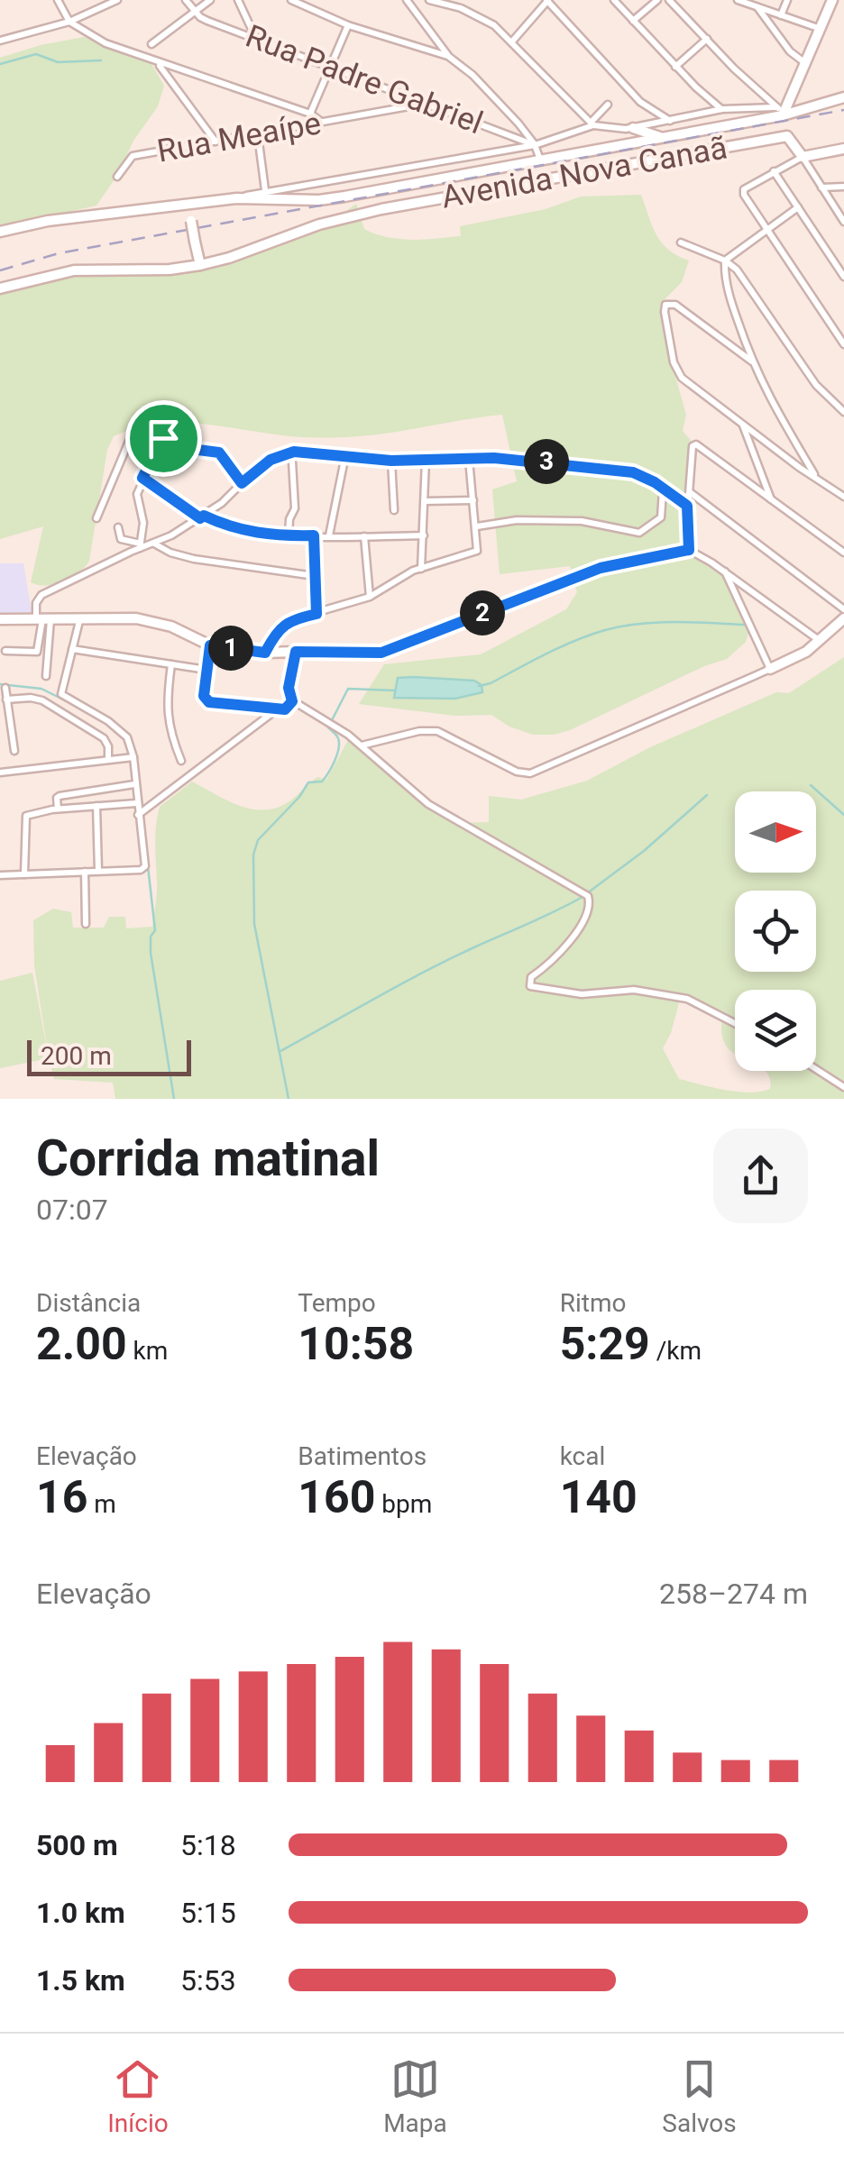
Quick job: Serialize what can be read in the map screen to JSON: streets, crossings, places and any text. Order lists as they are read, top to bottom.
{
  "streets": {
    "street": ["Rua Padre Gabriel", "Rua Meaípe", "Avenida Nova Canaã"]
  },
  "crossings": [
    ["Rua Padre Gabriel", "Rua Meaípe"]
  ],
  "scale_bar": "200 m",
  "north": "right",
  "page": {
    "pins": ["3", "2", "1"],
    "scale": "200 m",
    "heading": ["Corrida matinal", "07:07"],
    "stats": [
      ["Distância", "2.00 km"],
      ["Tempo", "10:58"],
      ["Ritmo", "5:29 /km"],
      ["Elevação", "16 m"],
      ["Batimentos", "160 bpm"],
      ["kcal", "140"]
    ],
    "chart": ["Elevação", "258–274 m"],
    "list": [
      {
        "name": "500 m",
        "note": "5:18"
      },
      {
        "name": "1.0 km",
        "note": "5:15"
      },
      {
        "name": "1.5 km",
        "note": "5:53"
      }
    ],
    "tabs": ["Início", "Mapa", "Salvos"]
  }
}
